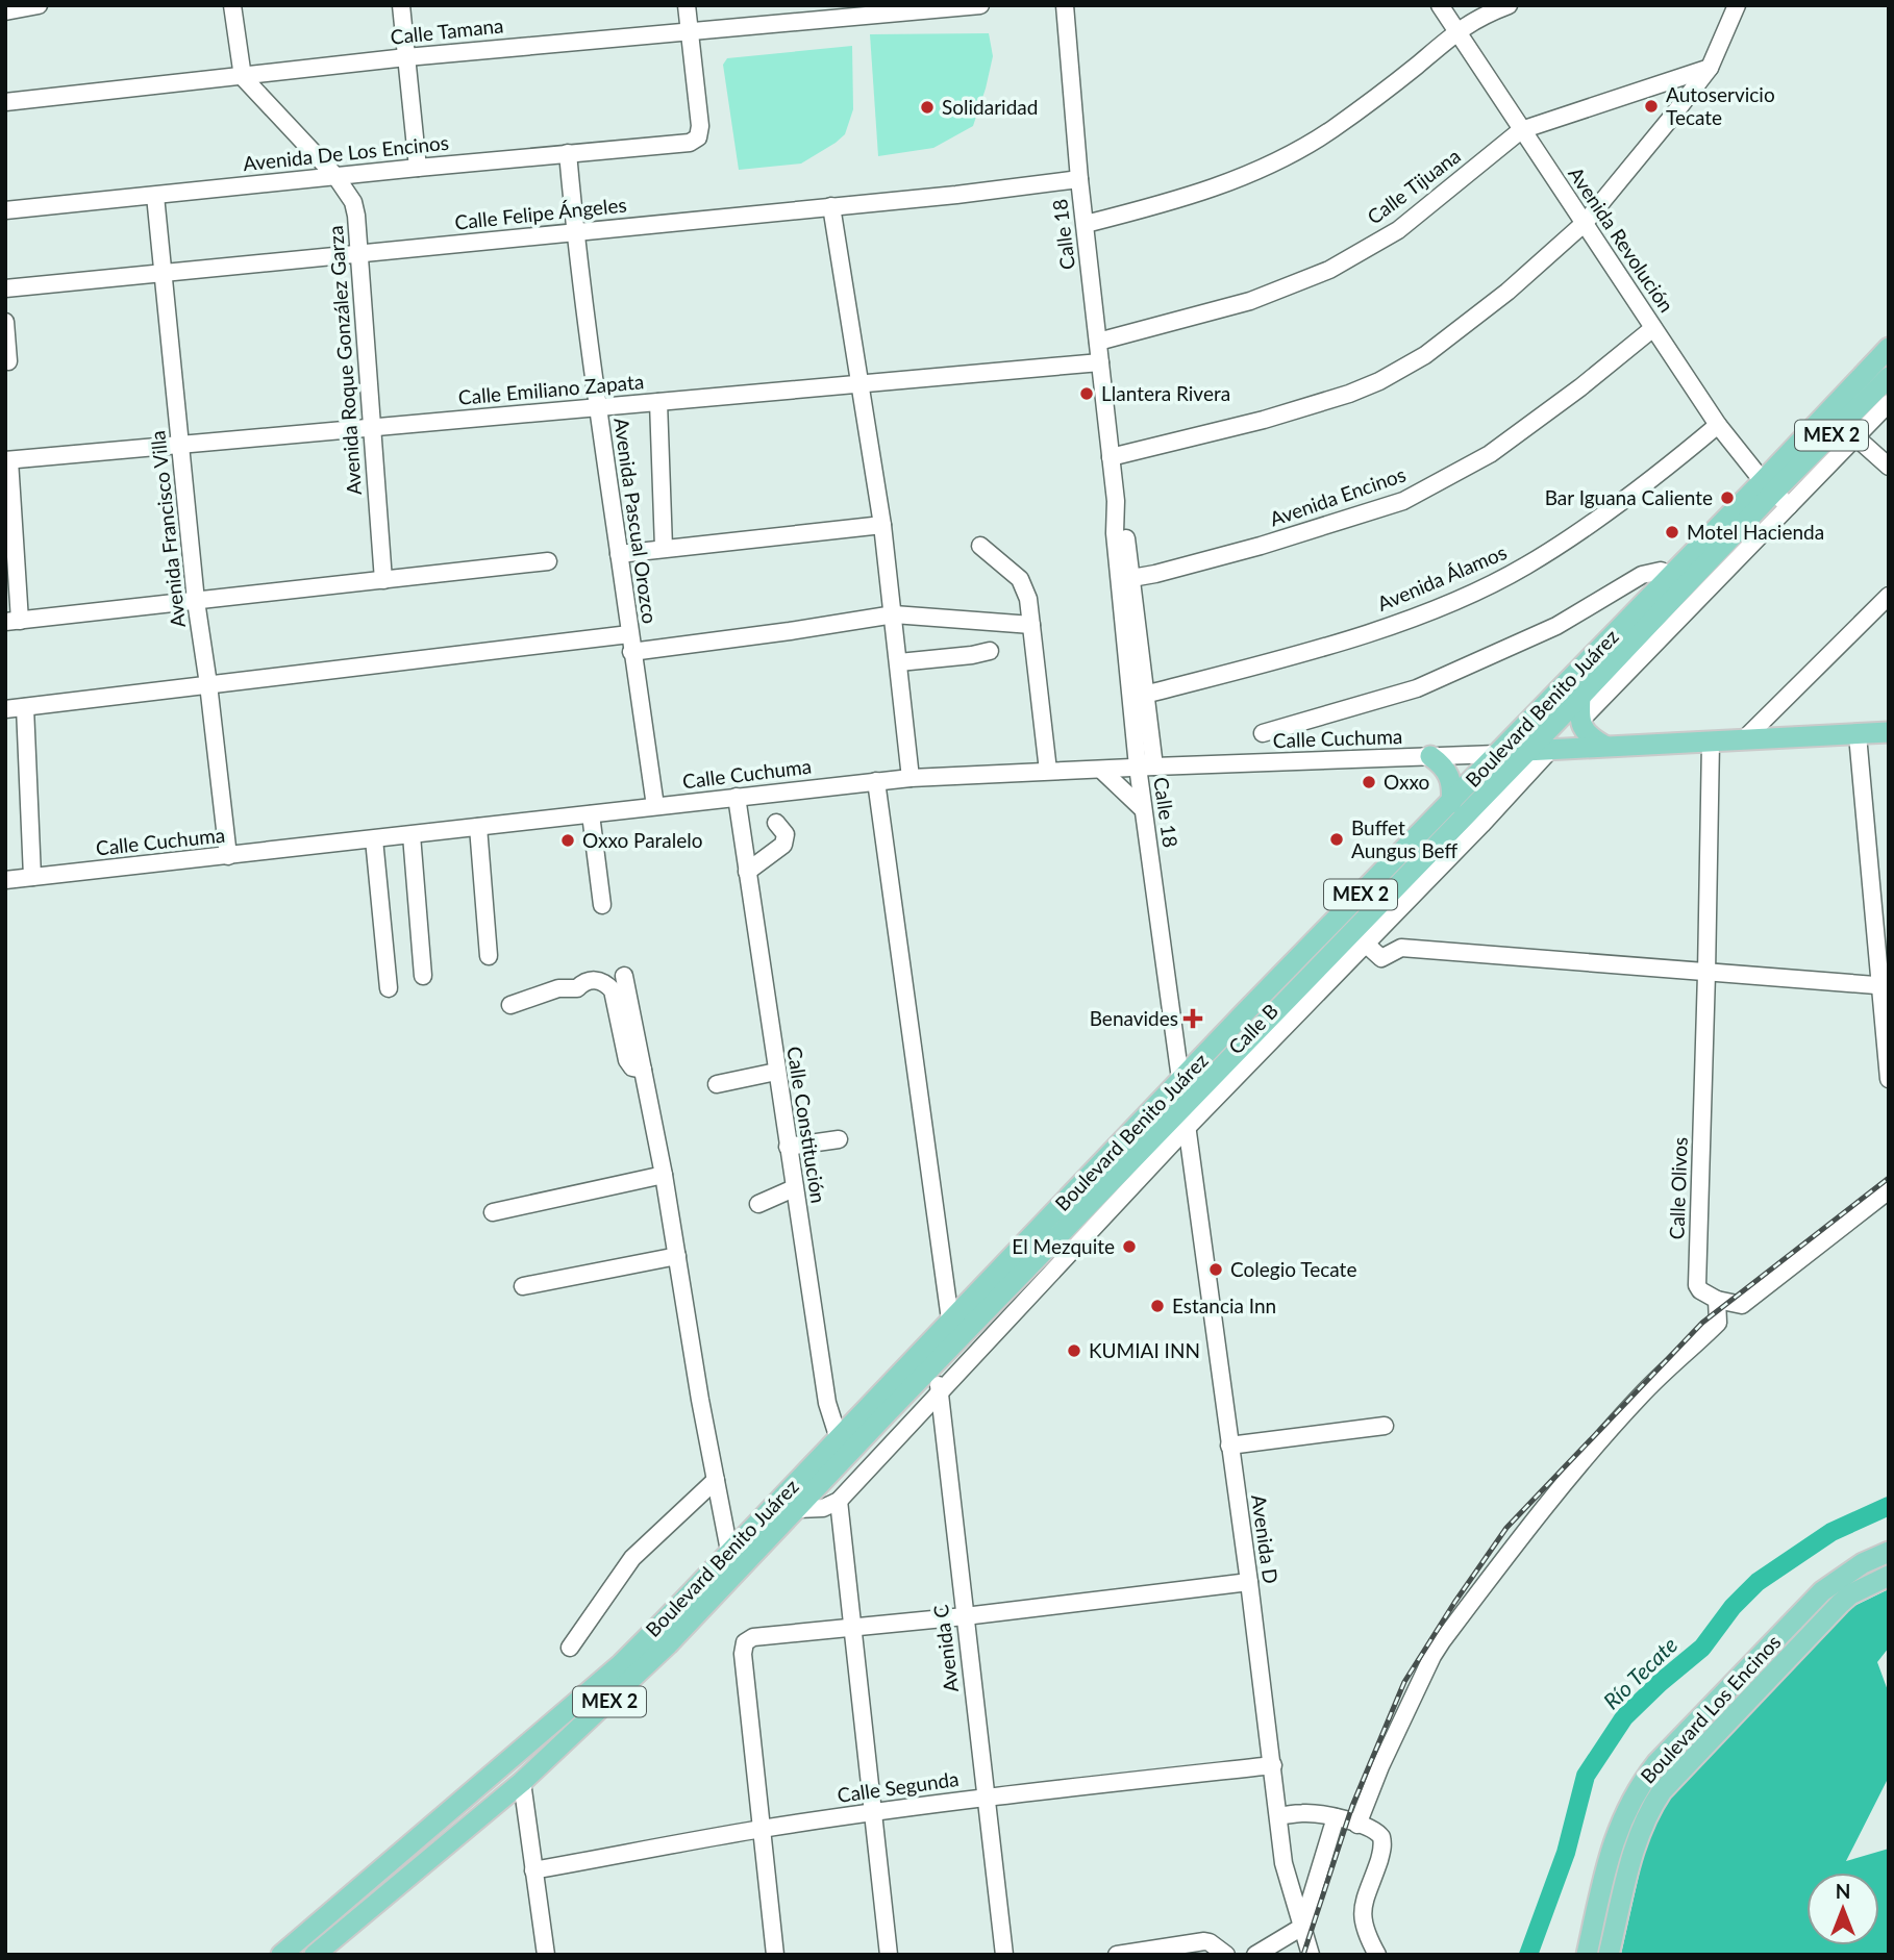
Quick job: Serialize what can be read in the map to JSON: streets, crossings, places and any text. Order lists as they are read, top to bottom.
{
  "streets": {
    "main road": ["MEX 2", "Boulevard Benito Juárez", "Boulevard Los Encinos"],
    "street": [
      "Calle Tamana",
      "Avenida De Los Encinos",
      "Calle Tijuana",
      "Calle Felipe Ángeles",
      "Calle 18",
      "Avenida Revolución",
      "Avenida Roque González Garza",
      "Calle Emiliano Zapata",
      "Avenida Encinos",
      "Avenida Pascual Orozco",
      "Avenida Francisco Villa",
      "Avenida Álamos",
      "Calle Cuchuma",
      "Calle Constitución",
      "Calle Olivos",
      "Avenida D",
      "Avenida C",
      "Calle Segunda"
    ]
  },
  "crossings": [
    ["Calle Tamana", "Avenida De Los Encinos"],
    ["Calle Tamana", "Avenida Roque González Garza"],
    ["Avenida De Los Encinos", "Avenida Roque González Garza"],
    ["Avenida De Los Encinos", "Avenida Pascual Orozco"],
    ["Avenida De Los Encinos", "Avenida Francisco Villa"],
    ["Calle Tijuana", "Calle 18"],
    ["Calle Tijuana", "Avenida Revolución"],
    ["Calle Felipe Ángeles", "Calle 18"],
    ["Calle Felipe Ángeles", "Avenida Roque González Garza"],
    ["Calle Felipe Ángeles", "Avenida Pascual Orozco"],
    ["Calle Felipe Ángeles", "Avenida Francisco Villa"],
    ["Calle 18", "Calle Emiliano Zapata"],
    ["Calle 18", "Avenida Encinos"],
    ["Calle 18", "Avenida Álamos"],
    ["Calle 18", "Boulevard Benito Juárez"],
    ["Calle 18", "Calle Cuchuma"],
    ["Calle 18", "Avenida D"],
    ["Avenida Revolución", "Avenida Encinos"],
    ["Avenida Revolución", "Avenida Álamos"],
    ["Avenida Revolución", "Boulevard Benito Juárez"],
    ["Avenida Roque González Garza", "Calle Emiliano Zapata"],
    ["Calle Emiliano Zapata", "Avenida Pascual Orozco"],
    ["Calle Emiliano Zapata", "Avenida Francisco Villa"],
    ["Avenida Pascual Orozco", "Calle Cuchuma"],
    ["Avenida Francisco Villa", "Calle Cuchuma"],
    ["Boulevard Benito Juárez", "Calle Cuchuma"],
    ["Boulevard Benito Juárez", "Calle Constitución"],
    ["Boulevard Benito Juárez", "Avenida D"],
    ["Boulevard Benito Juárez", "Avenida C"],
    ["Calle Cuchuma", "Calle Constitución"],
    ["Avenida D", "Calle Segunda"],
    ["Avenida C", "Calle Segunda"]
  ],
  "water": ["Río Tecate"],
  "places": {
    "other": [
      "Autoservicio Tecate",
      "Solidaridad",
      "Llantera Rivera",
      "Bar Iguana Caliente",
      "Motel Hacienda",
      "Oxxo",
      "Buffet Aungus Beff",
      "Oxxo Paralelo",
      "El Mezquite",
      "Colegio Tecate",
      "Estancia Inn",
      "KUMIAI INN"
    ],
    "health": ["Benavides"]
  },
  "north": "top"
}
